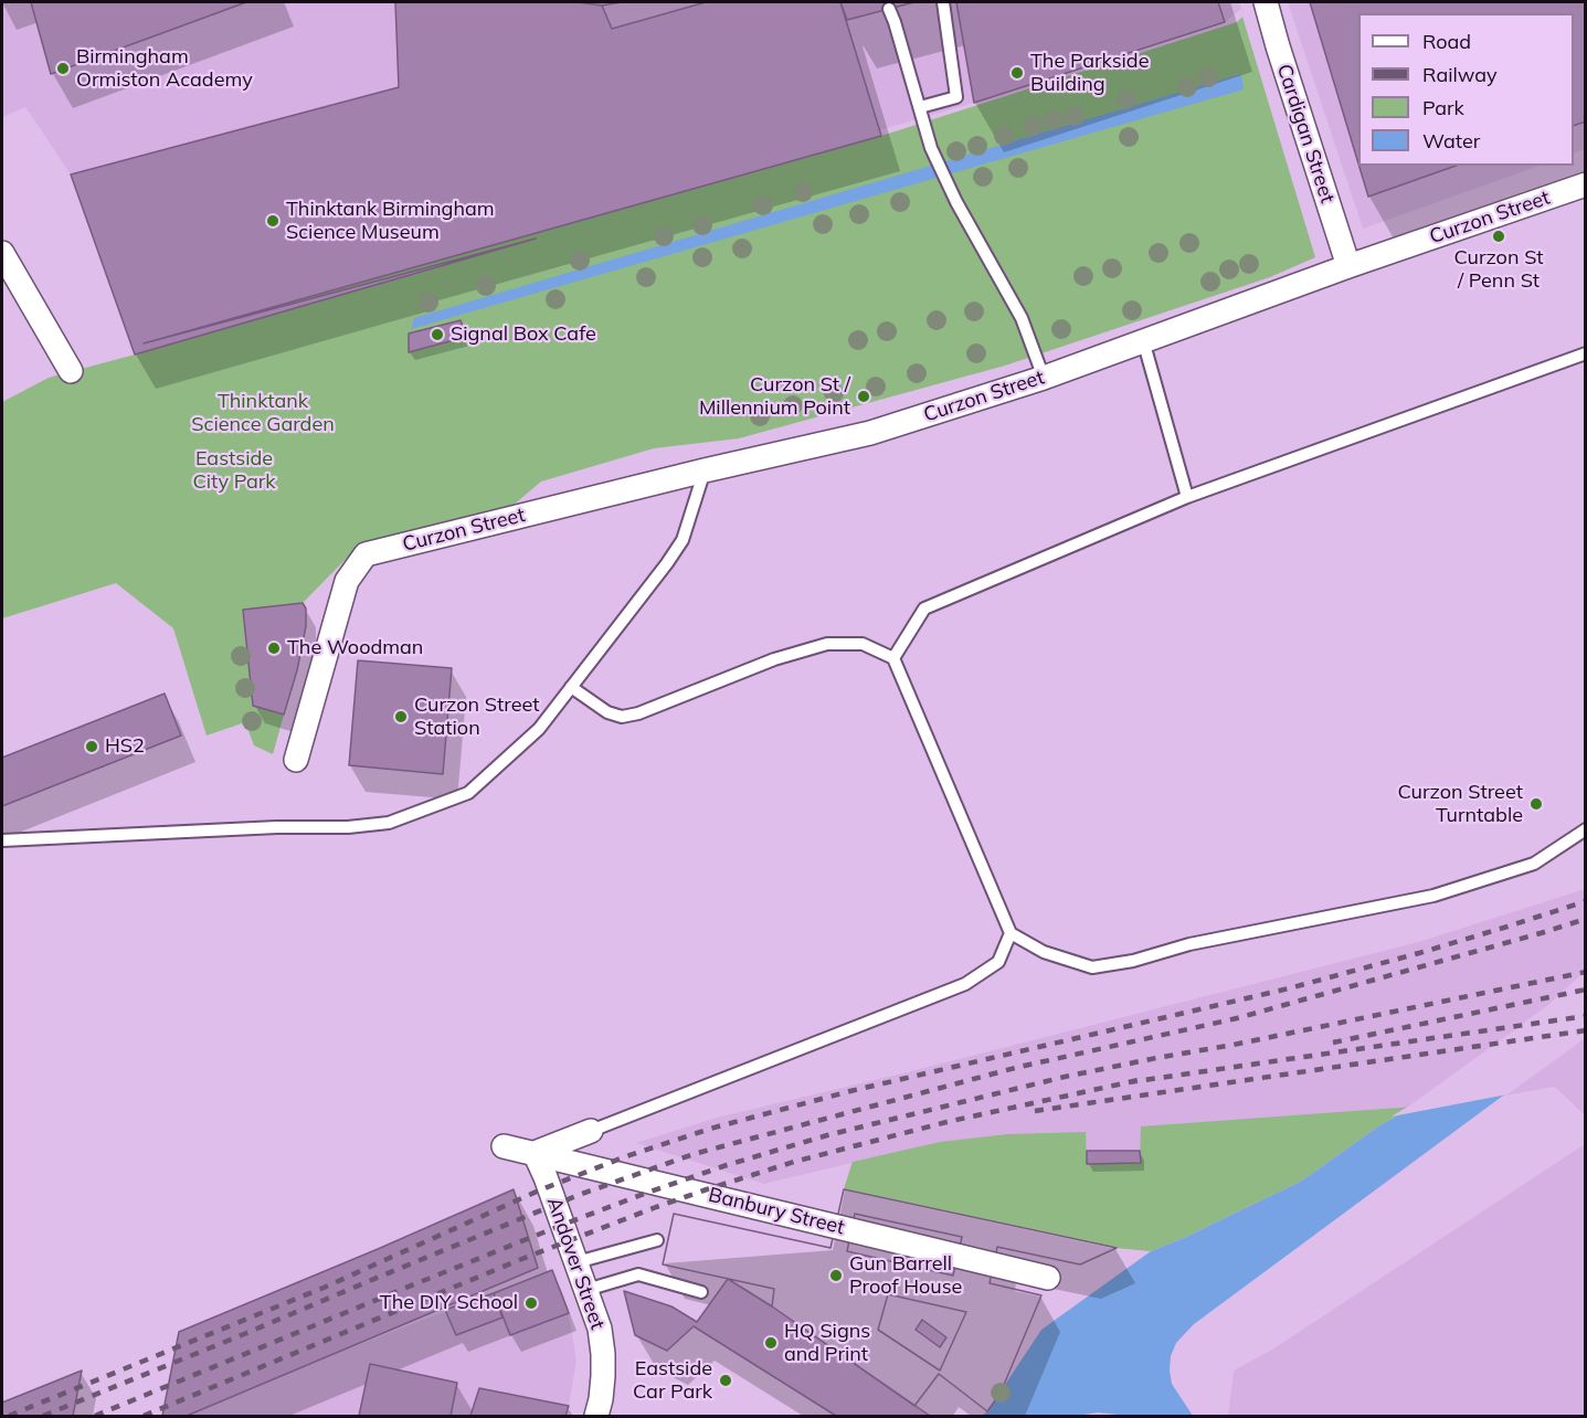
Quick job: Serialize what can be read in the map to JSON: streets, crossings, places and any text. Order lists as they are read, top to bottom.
{
  "streets": {
    "street": [
      "Cardigan Street",
      "Curzon Street",
      "Banbury Street",
      "Andover Street"
    ]
  },
  "crossings": [
    ["Cardigan Street", "Curzon Street"],
    ["Banbury Street", "Andover Street"]
  ],
  "parks": ["Thinktank Science Garden", "Eastside City Park"],
  "places": [
    "Birmingham Ormiston Academy",
    "The Parkside Building",
    "Thinktank Birmingham Science Museum",
    "Curzon St / Penn St",
    "Signal Box Cafe",
    "Curzon St / Millennium Point",
    "The Woodman",
    "Curzon Street Station",
    "HS2",
    "Curzon Street Turntable",
    "Gun Barrell Proof House",
    "The DIY School",
    "HQ Signs and Print",
    "Eastside Car Park"
  ],
  "legend": [
    "Road",
    "Railway",
    "Park",
    "Water"
  ]
}
